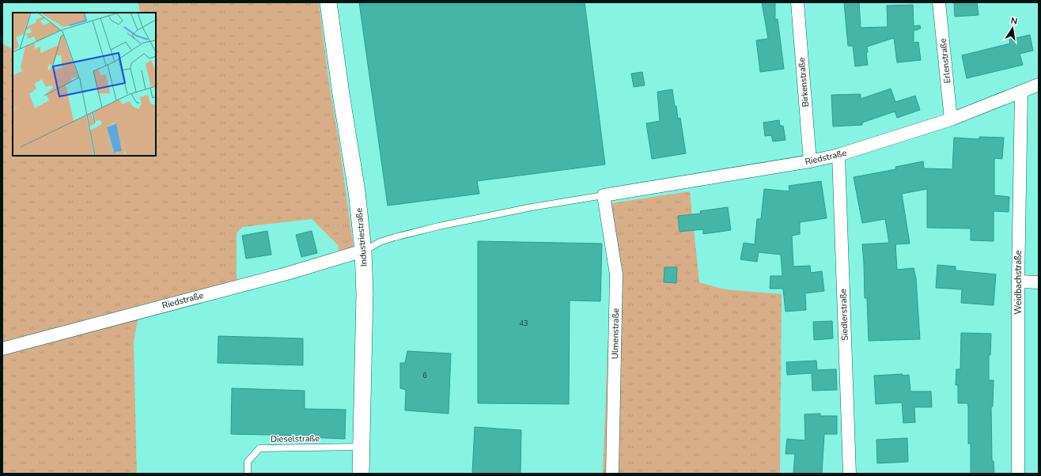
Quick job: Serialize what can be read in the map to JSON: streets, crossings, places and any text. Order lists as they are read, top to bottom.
{
  "streets": {
    "street": [
      "Erlenstraße",
      "Birkenstraße",
      "Riedstraße",
      "Industriestraße",
      "Weidbachstraße",
      "Siedlerstraße",
      "Ulmenstraße"
    ],
    "lane": ["Dieselstraße"]
  },
  "crossings": [
    ["Erlenstraße", "Riedstraße"],
    ["Birkenstraße", "Riedstraße"],
    ["Riedstraße", "Industriestraße"],
    ["Riedstraße", "Weidbachstraße"],
    ["Riedstraße", "Siedlerstraße"],
    ["Riedstraße", "Ulmenstraße"],
    ["Industriestraße", "Dieselstraße"]
  ],
  "house_numbers": ["43", "6"],
  "north": "top"
}
